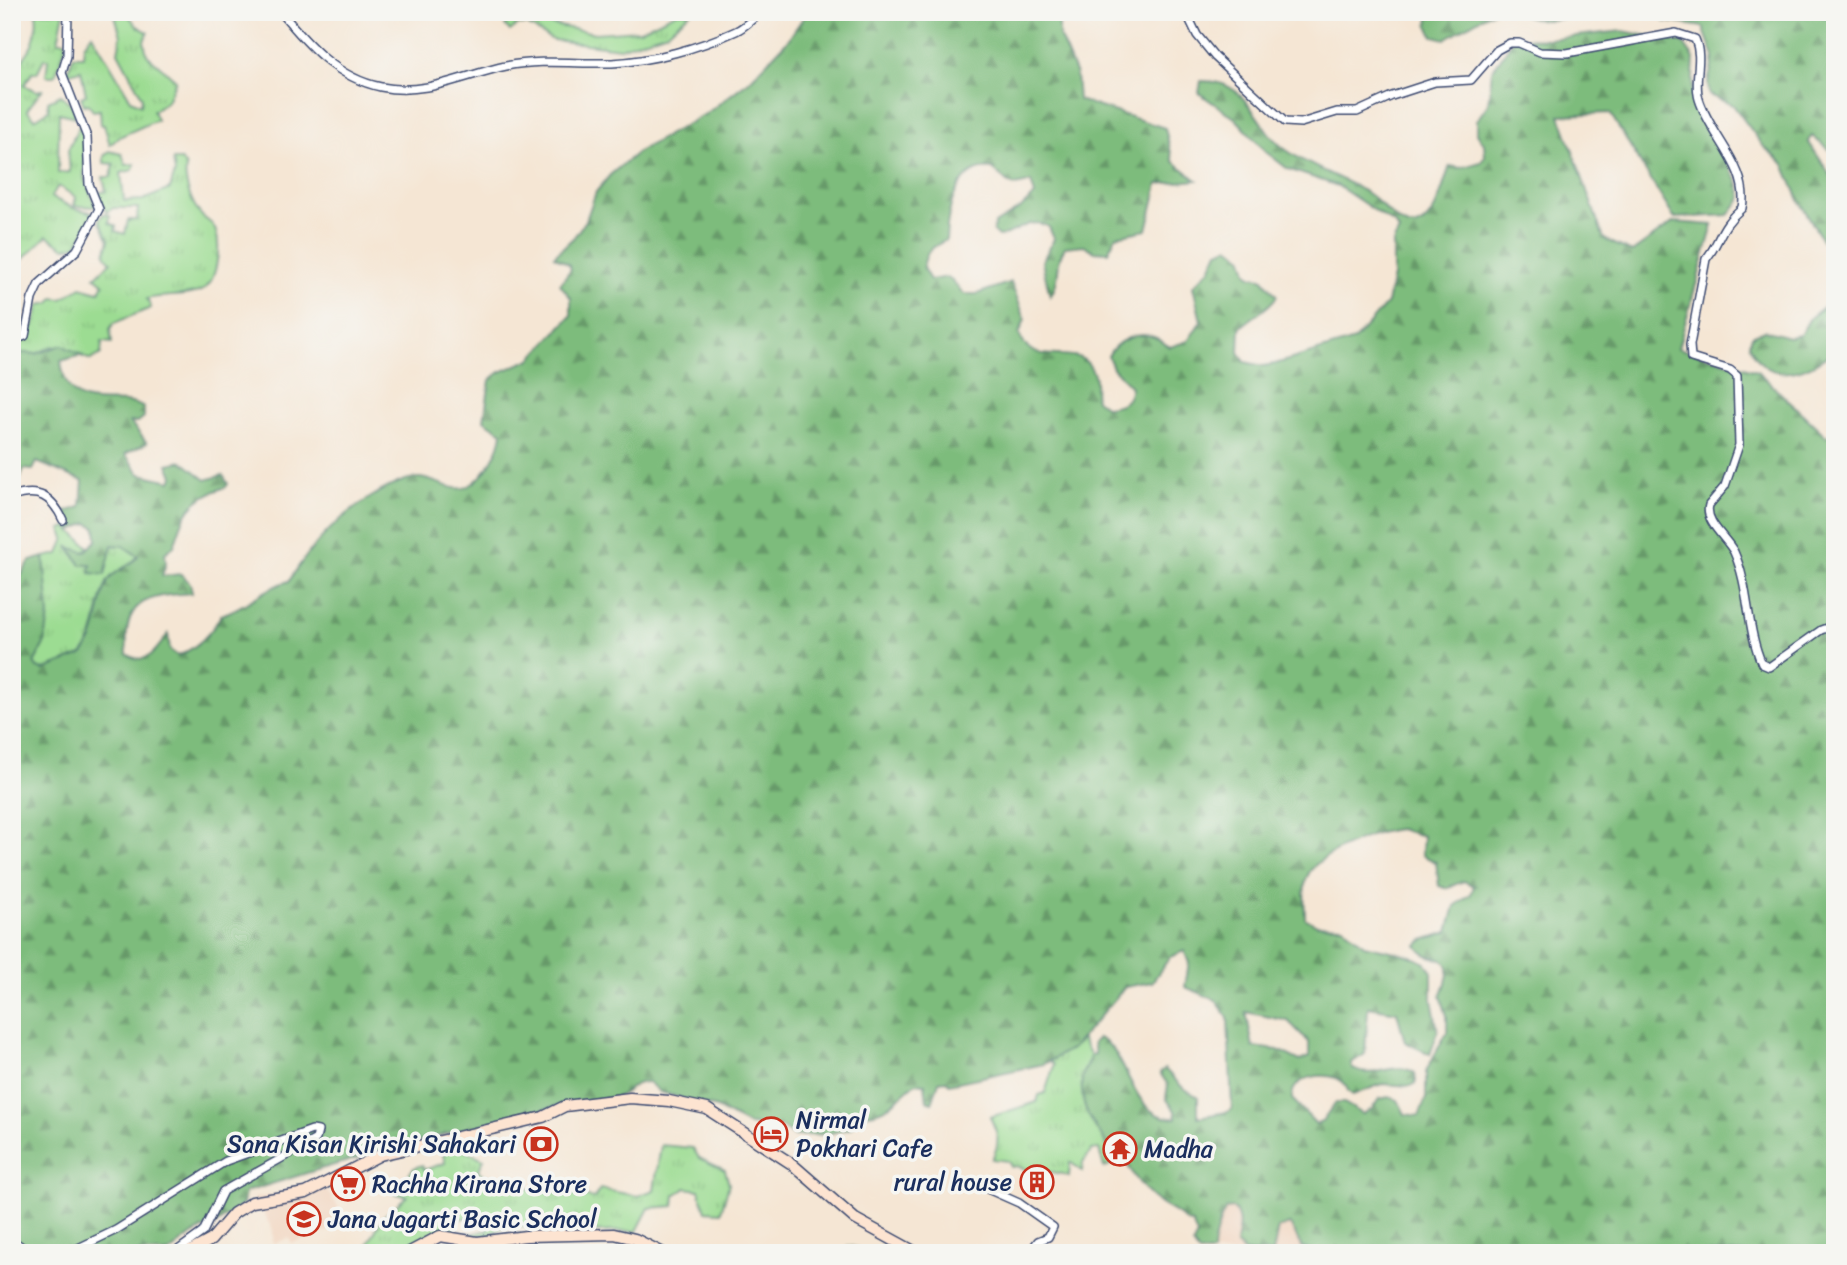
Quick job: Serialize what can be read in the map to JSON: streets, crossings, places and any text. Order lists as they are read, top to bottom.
{
  "places": {
    "hotel": ["Nirmal Pokhari Cafe"],
    "bank": ["Sana Kisan Kirishi Sahakari"],
    "temple": ["Madha"],
    "building": ["rural house"],
    "supermarket": ["Rachha Kirana Store"],
    "school or university": ["Jana Jagarti Basic School"]
  }
}
